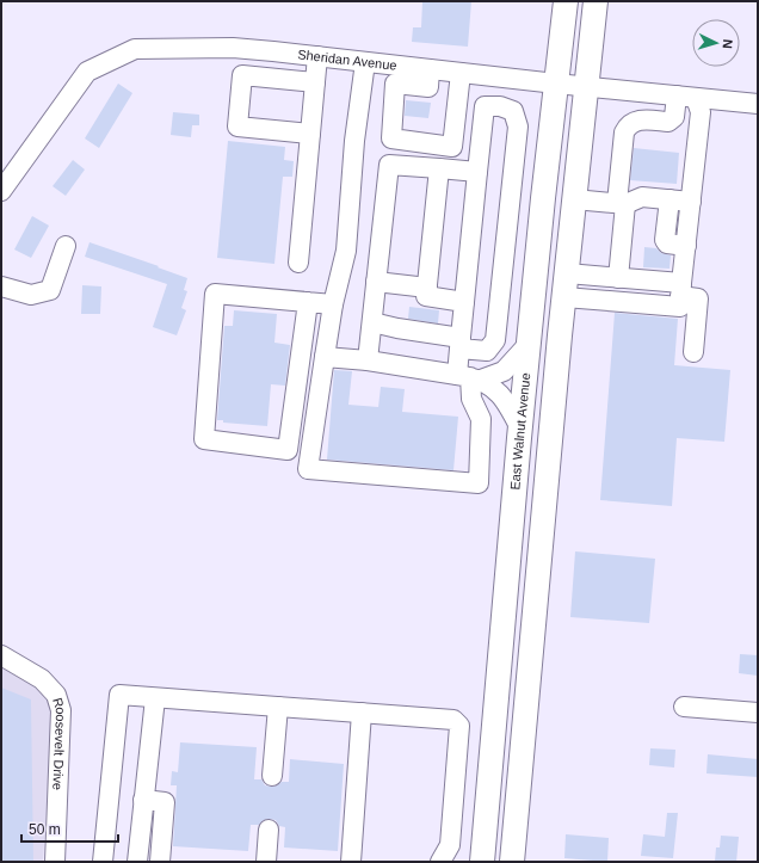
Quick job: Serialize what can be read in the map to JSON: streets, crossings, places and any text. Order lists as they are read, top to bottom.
{
  "streets": {
    "main road": ["East Walnut Avenue"],
    "street": ["Sheridan Avenue", "Roosevelt Drive"]
  },
  "crossings": [
    ["Sheridan Avenue", "East Walnut Avenue"]
  ],
  "scale_bar": "50 m",
  "north": "right"
}
